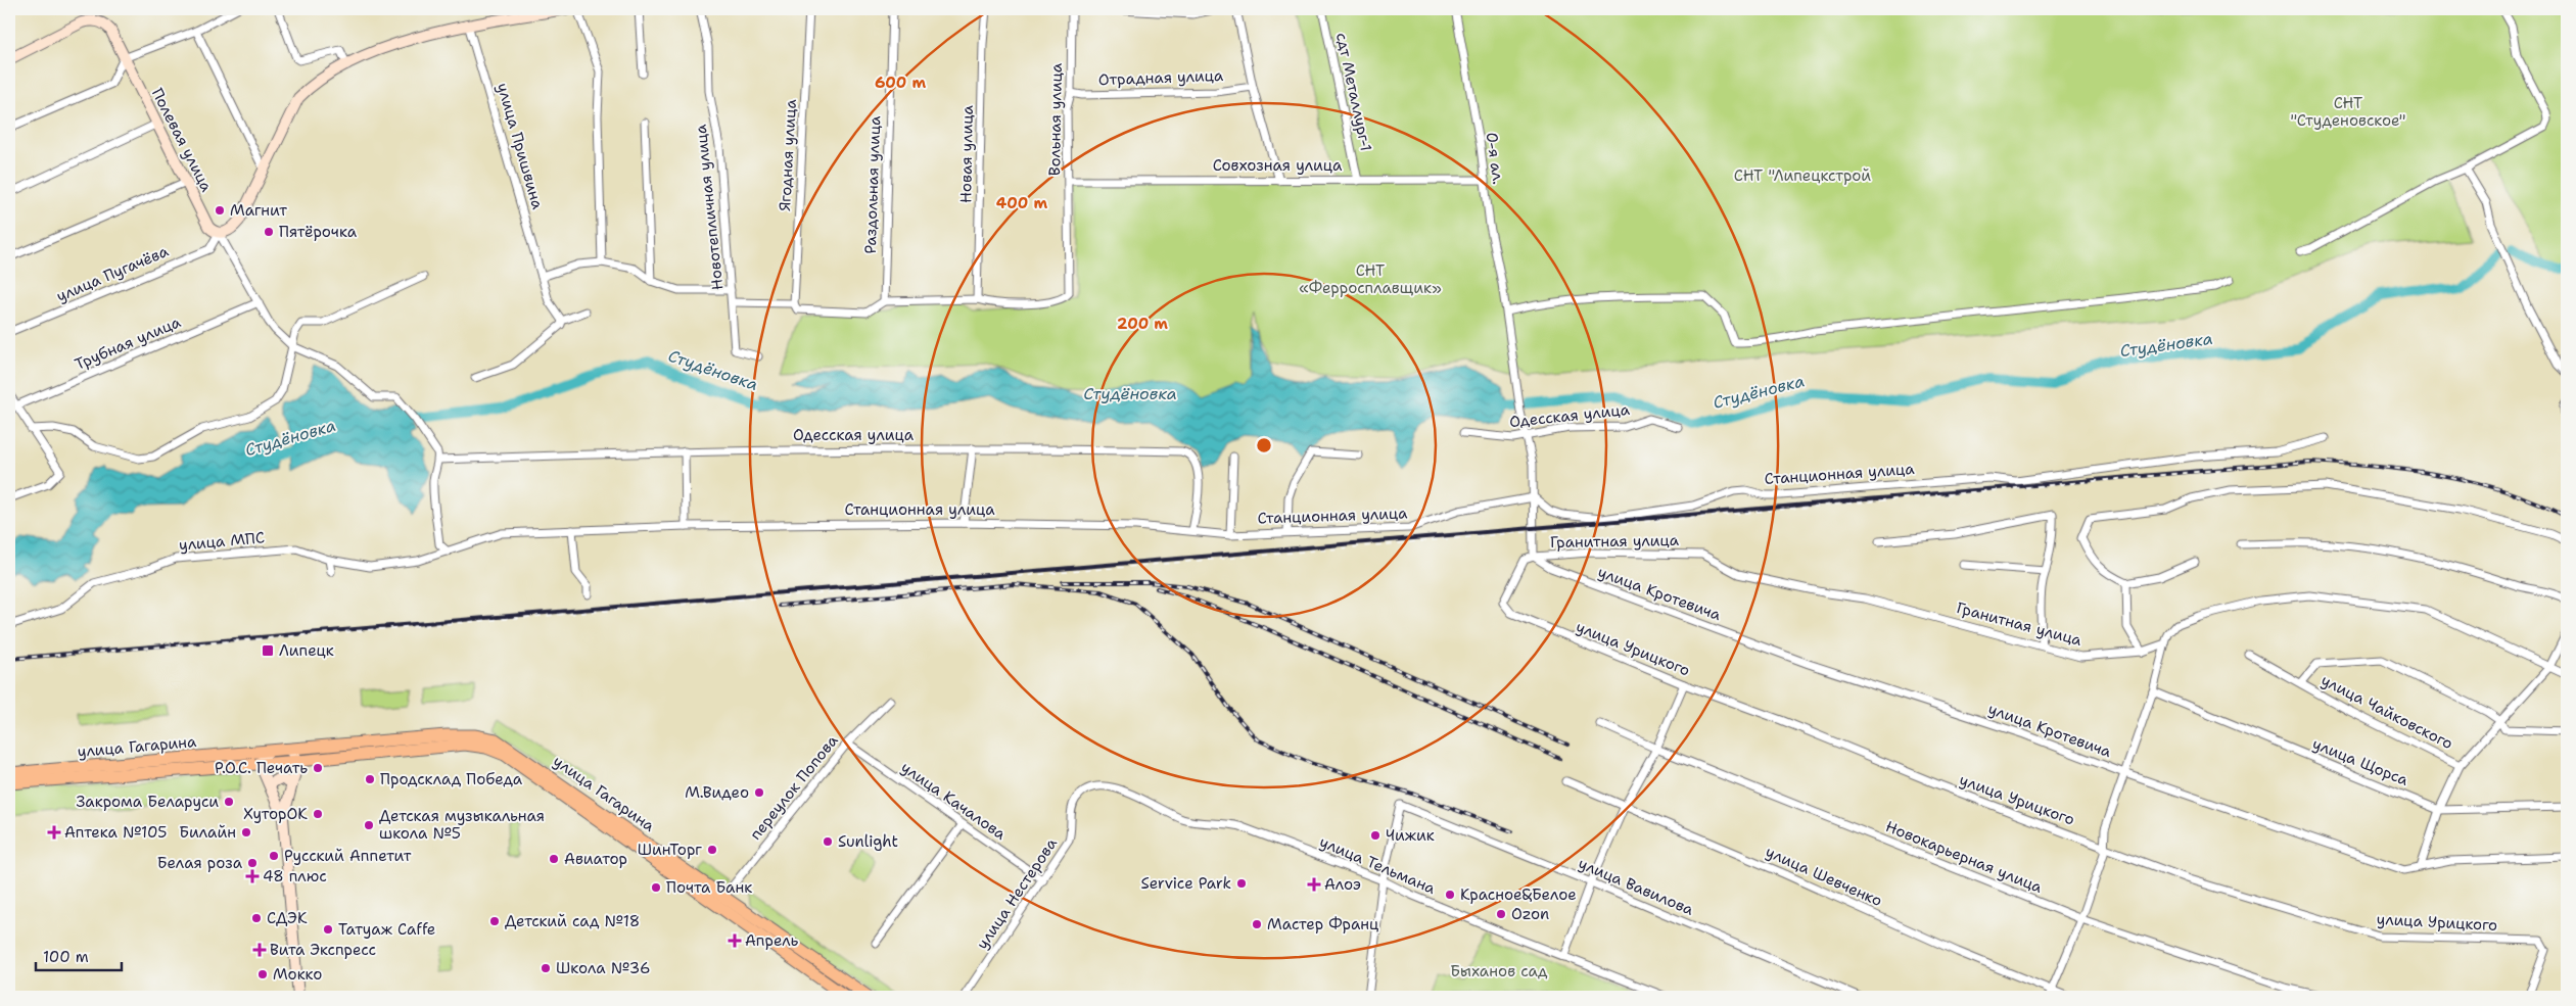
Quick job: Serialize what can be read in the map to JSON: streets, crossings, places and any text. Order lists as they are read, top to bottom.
{
  "streets": {
    "main road": ["улица Гагарина"],
    "street": [
      "Отрадная улица",
      "сдт Металлург-1",
      "Вольная улица",
      "Полевая улица",
      "улица Пришвина",
      "Новая улица",
      "Ягодная улица",
      "0-я ал.",
      "Совхозная улица",
      "Раздольная улица",
      "Новотепличная улица",
      "улица Пугачёва",
      "Трубная улица",
      "Одесская улица",
      "Станционная улица",
      "улица МПС",
      "Гранитная улица",
      "улица Кротевича",
      "улица Урицкого",
      "улица Чайковского",
      "улица Щорса",
      "переулок Попова",
      "улица Качалова",
      "Новокарьерная улица",
      "улица Тельмана",
      "улица Шевченко",
      "улица Вавилова",
      "улица Нестерова"
    ]
  },
  "crossings": [
    ["Отрадная улица", "Вольная улица"],
    ["сдт Металлург-1", "Совхозная улица"],
    ["Вольная улица", "Новая улица"],
    ["Вольная улица", "Совхозная улица"],
    ["Полевая улица", "улица Пугачёва"],
    ["Полевая улица", "Трубная улица"],
    ["0-я ал.", "Совхозная улица"],
    ["0-я ал.", "Одесская улица"],
    ["0-я ал.", "Станционная улица"],
    ["0-я ал.", "Гранитная улица"],
    ["0-я ал.", "улица Кротевича"],
    ["0-я ал.", "улица Урицкого"],
    ["Одесская улица", "Станционная улица"],
    ["Станционная улица", "улица МПС"],
    ["Гранитная улица", "улица Кротевича"],
    ["Гранитная улица", "улица Урицкого"],
    ["улица Кротевича", "улица Урицкого"],
    ["улица Гагарина", "переулок Попова"],
    ["переулок Попова", "улица Качалова"],
    ["улица Качалова", "улица Нестерова"],
    ["улица Тельмана", "улица Вавилова"],
    ["улица Тельмана", "улица Нестерова"]
  ],
  "water": ["Студёновка"],
  "parks": [
    "СНТ \"Студеновское\"",
    "СНТ \"Липецкстрой",
    "СНТ «Ферросплавщик»",
    "Быханов сад"
  ],
  "places": {
    "other": [
      "Магнит",
      "Пятёрочка",
      "Р.О.С. Печать",
      "Продсклад Победа",
      "М.Видео",
      "Закрома Беларуси",
      "ХуторОК",
      "Детская музыкальная школа №5",
      "Билайн",
      "Чижик",
      "Sunlight",
      "ШинТорг",
      "Русский Аппетит",
      "Авиатор",
      "Белая роза",
      "Service Park",
      "Почта Банк",
      "Красное&Белое",
      "Ozon",
      "СДЭК",
      "Детский сад №18",
      "Мастер Франц",
      "Татуаж Caffe",
      "Школа №36",
      "Мокко"
    ],
    "transit": ["Липецк"],
    "health": [
      "Аптека №105",
      "48 плюс",
      "Алоэ",
      "Апрель",
      "Вита Экспресс"
    ]
  },
  "scale_bar": "100 m",
  "rings": ["600 m", "400 m", "200 m"]
}
